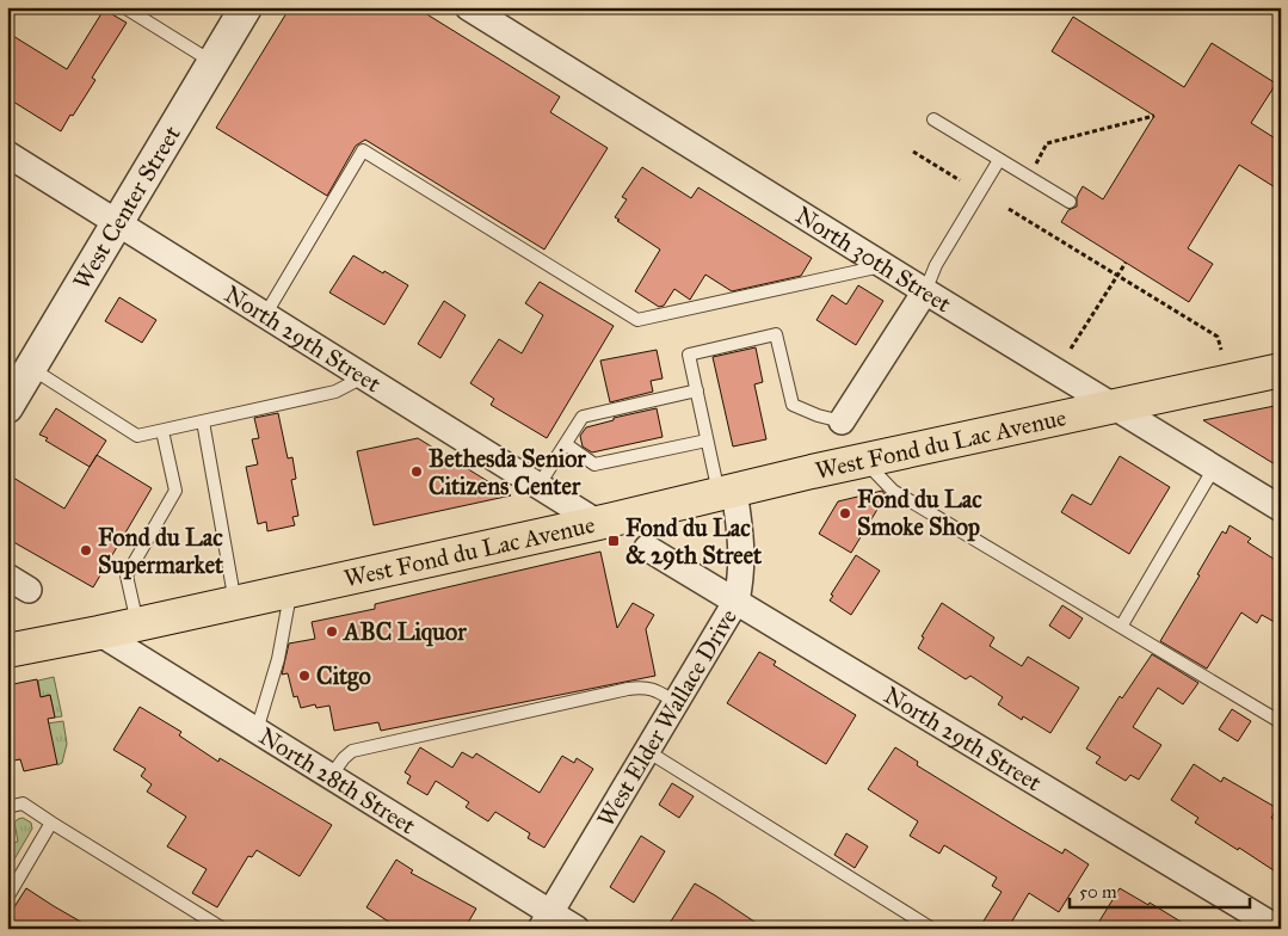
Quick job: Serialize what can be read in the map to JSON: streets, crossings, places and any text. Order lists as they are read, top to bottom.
{
  "streets": {
    "main road": ["West Fond du Lac Avenue"],
    "street": [
      "West Center Street",
      "North 30th Street",
      "North 29th Street",
      "West Elder Wallace Drive",
      "North 28th Street"
    ]
  },
  "crossings": [
    ["West Center Street", "North 29th Street"],
    ["North 30th Street", "West Fond du Lac Avenue"],
    ["North 29th Street", "West Fond du Lac Avenue"],
    ["North 29th Street", "West Elder Wallace Drive"],
    ["West Fond du Lac Avenue", "West Elder Wallace Drive"],
    ["West Fond du Lac Avenue", "North 28th Street"],
    ["West Elder Wallace Drive", "North 28th Street"]
  ],
  "places": {
    "other": [
      "Bethesda Senior Citizens Center",
      "Fond du Lac Smoke Shop",
      "Fond du Lac Supermarket",
      "ABC Liquor",
      "Citgo"
    ],
    "transit": ["Fond du Lac & 29th Street"]
  },
  "scale_bar": "50 m"
}
